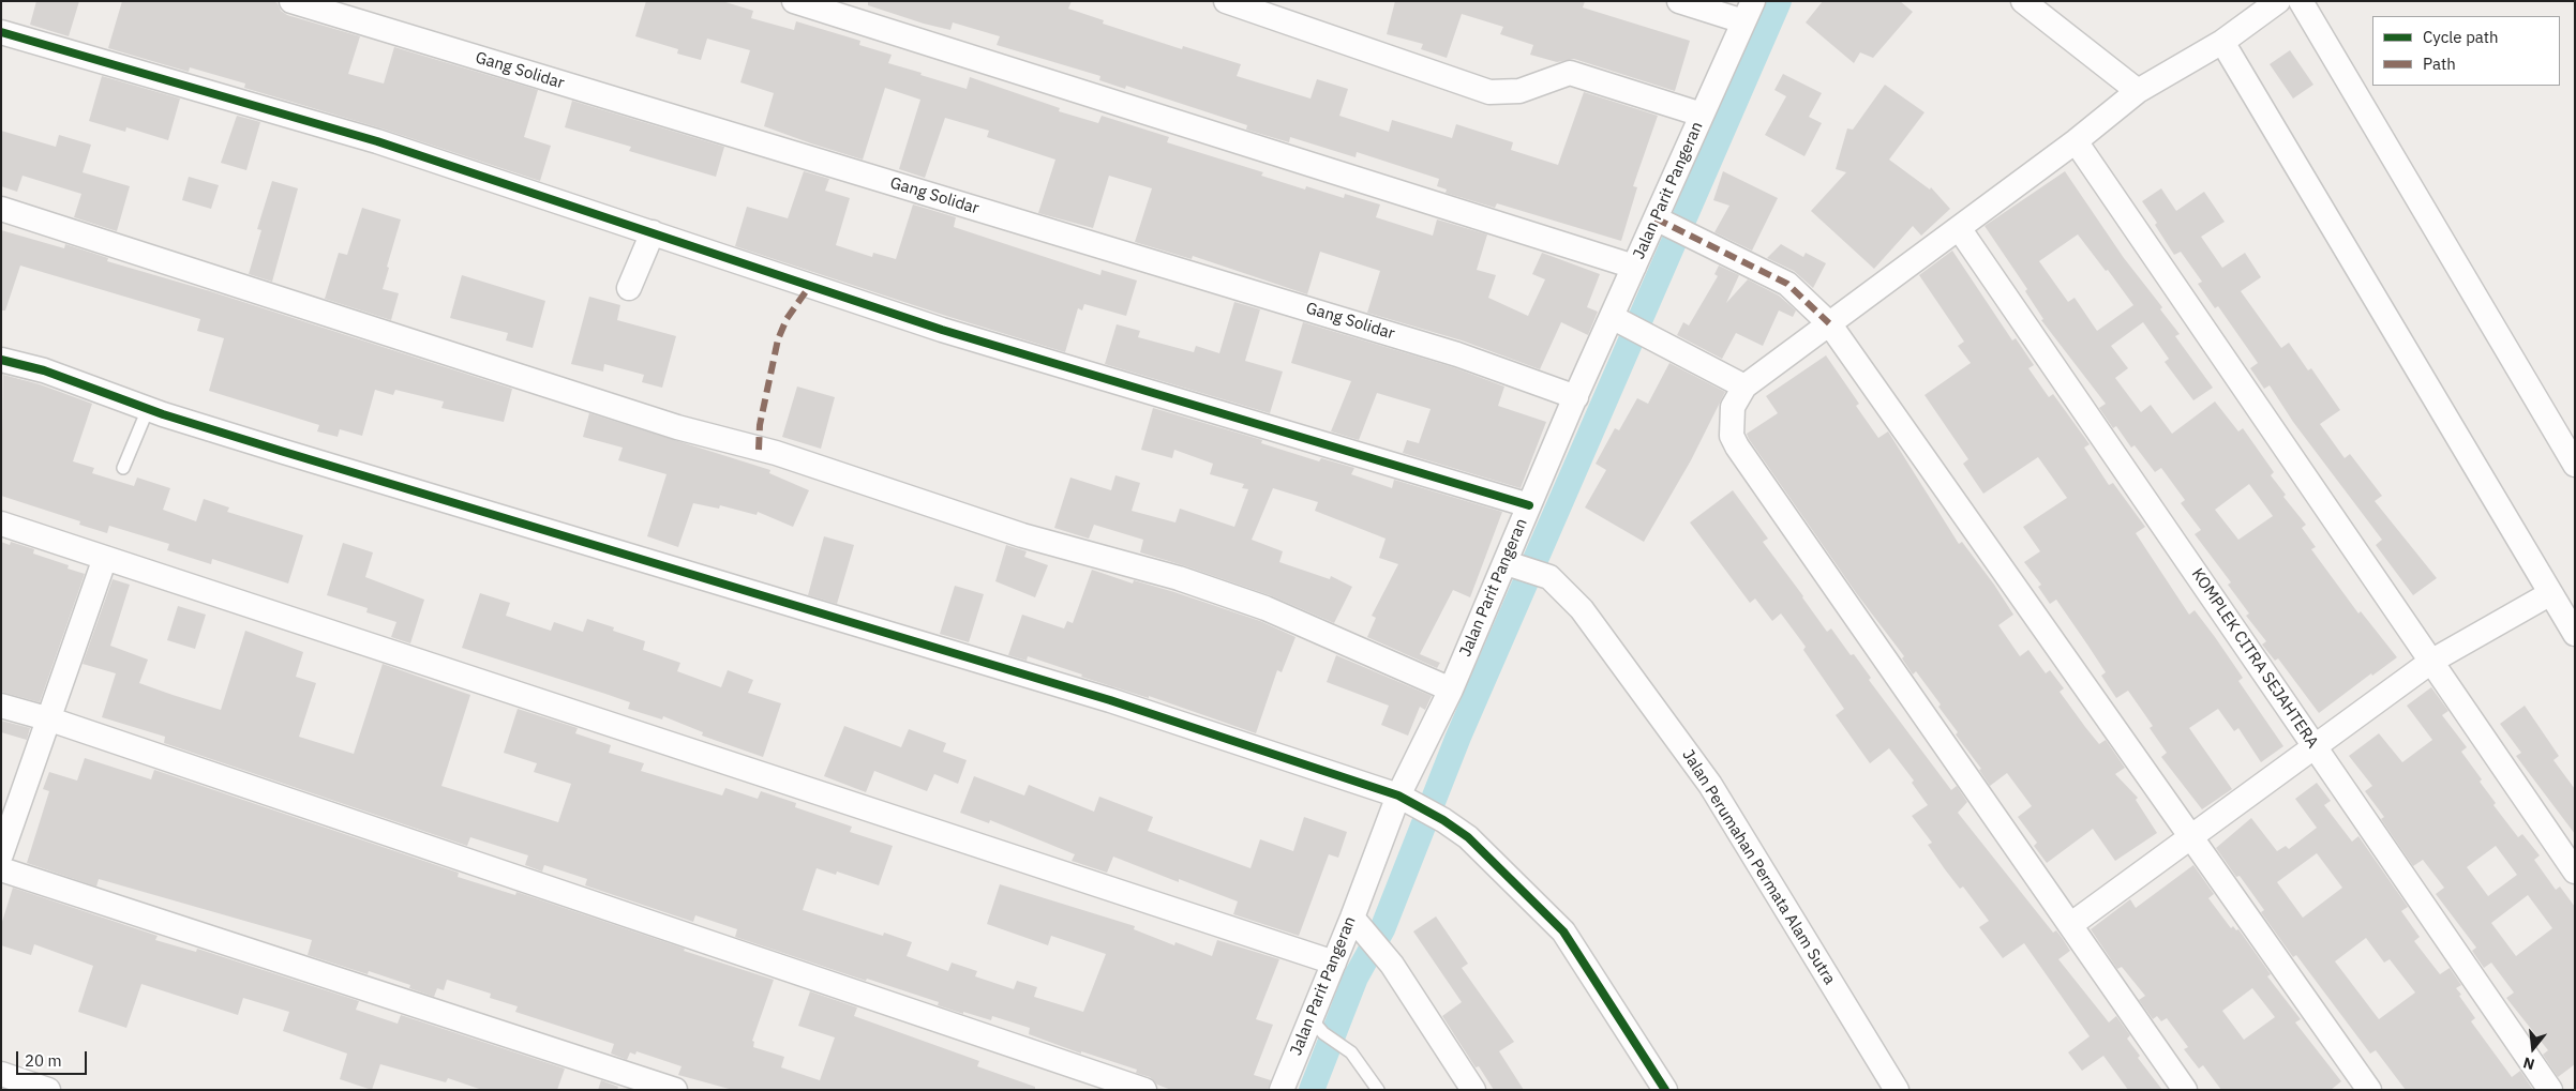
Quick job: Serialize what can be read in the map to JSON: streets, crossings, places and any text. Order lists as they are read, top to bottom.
{
  "streets": {
    "street": [
      "Gang Solidar",
      "Jalan Parit Pangeran",
      "KOMPLEK CITRA SEJAHTERA",
      "Jalan Perumahan Permata Alam Sutra"
    ]
  },
  "crossings": [
    ["Gang Solidar", "Jalan Parit Pangeran"],
    ["Jalan Parit Pangeran", "Jalan Perumahan Permata Alam Sutra"]
  ],
  "legend": ["Cycle path", "Path"],
  "scale_bar": "20 m",
  "north": "bottom"
}
